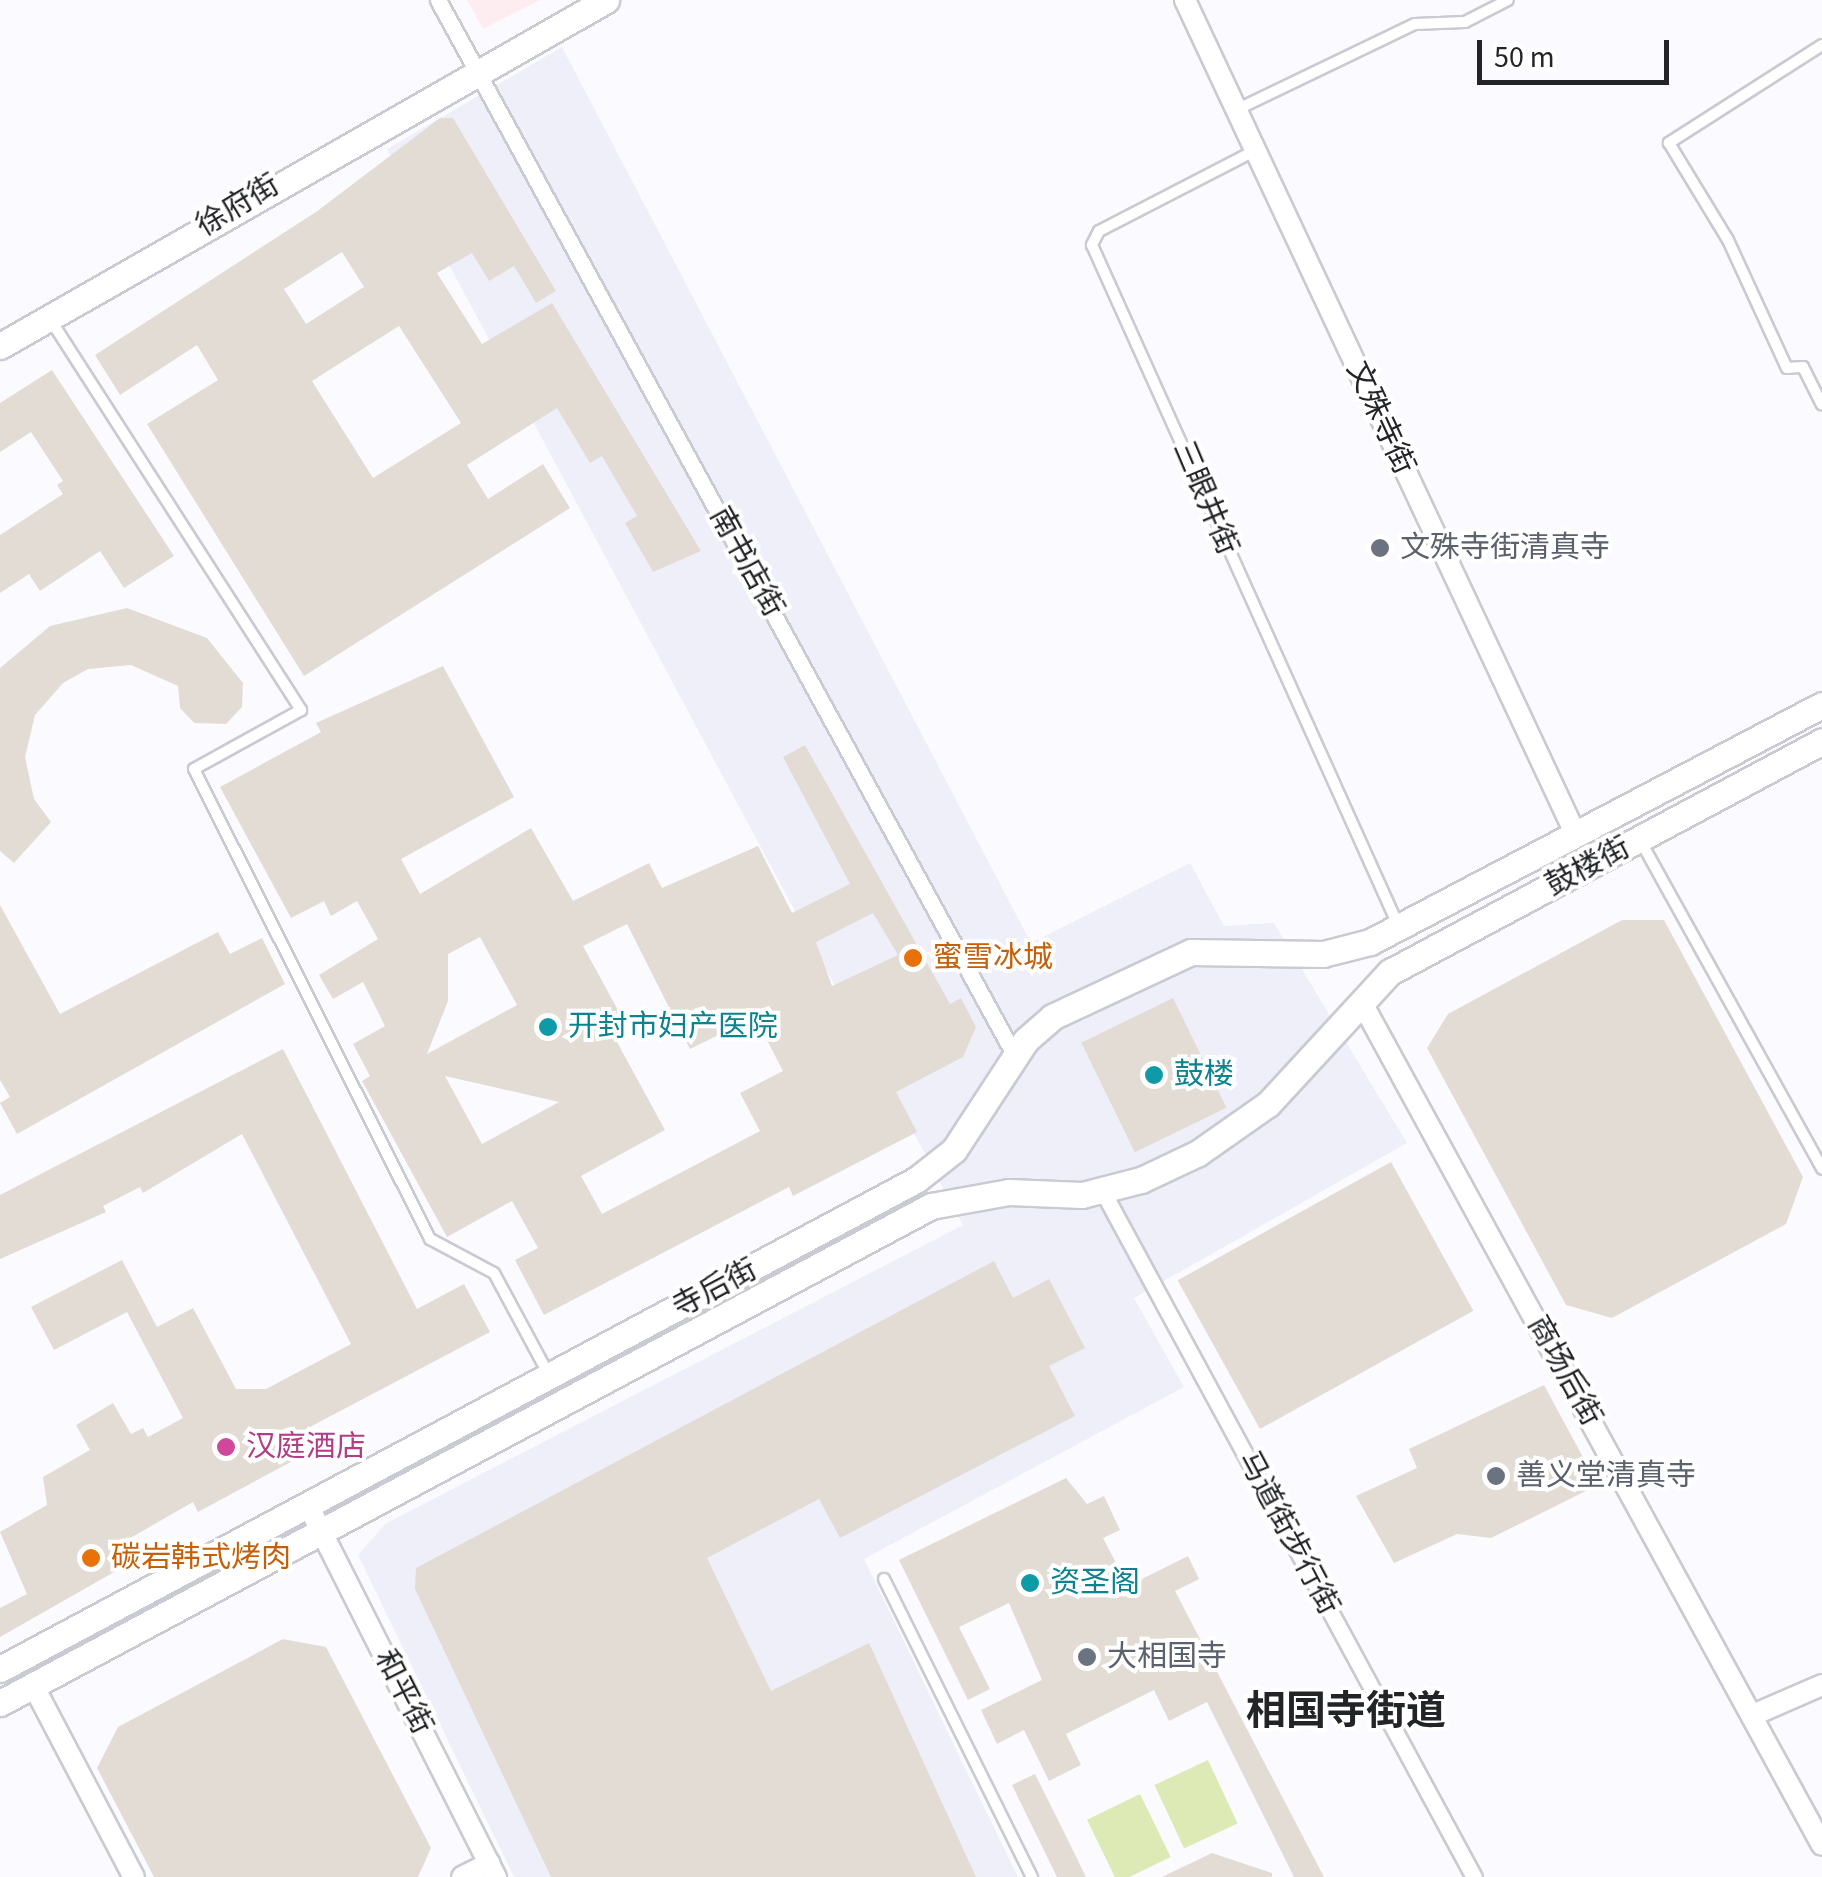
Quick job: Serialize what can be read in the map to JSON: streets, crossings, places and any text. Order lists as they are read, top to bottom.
{
  "streets": {
    "street": [
      "徐府街",
      "文殊寺街",
      "南书店街",
      "鼓楼街",
      "寺后街",
      "商场后街",
      "马道街步行街",
      "和平街"
    ],
    "lane": ["三眼井街"]
  },
  "crossings": [
    ["徐府街", "南书店街"],
    ["文殊寺街", "三眼井街"],
    ["文殊寺街", "鼓楼街"],
    ["三眼井街", "鼓楼街"],
    ["三眼井街", "寺后街"],
    ["南书店街", "寺后街"],
    ["鼓楼街", "寺后街"],
    ["鼓楼街", "商场后街"],
    ["寺后街", "商场后街"],
    ["寺后街", "马道街步行街"],
    ["寺后街", "和平街"]
  ],
  "districts": ["相国寺街道"],
  "places": [
    "文殊寺街清真寺",
    "蜜雪冰城",
    "开封市妇产医院",
    "鼓楼",
    "汉庭酒店",
    "善义堂清真寺",
    "碳岩韩式烤肉",
    "资圣阁",
    "大相国寺"
  ],
  "scale_bar": "50 m"
}
